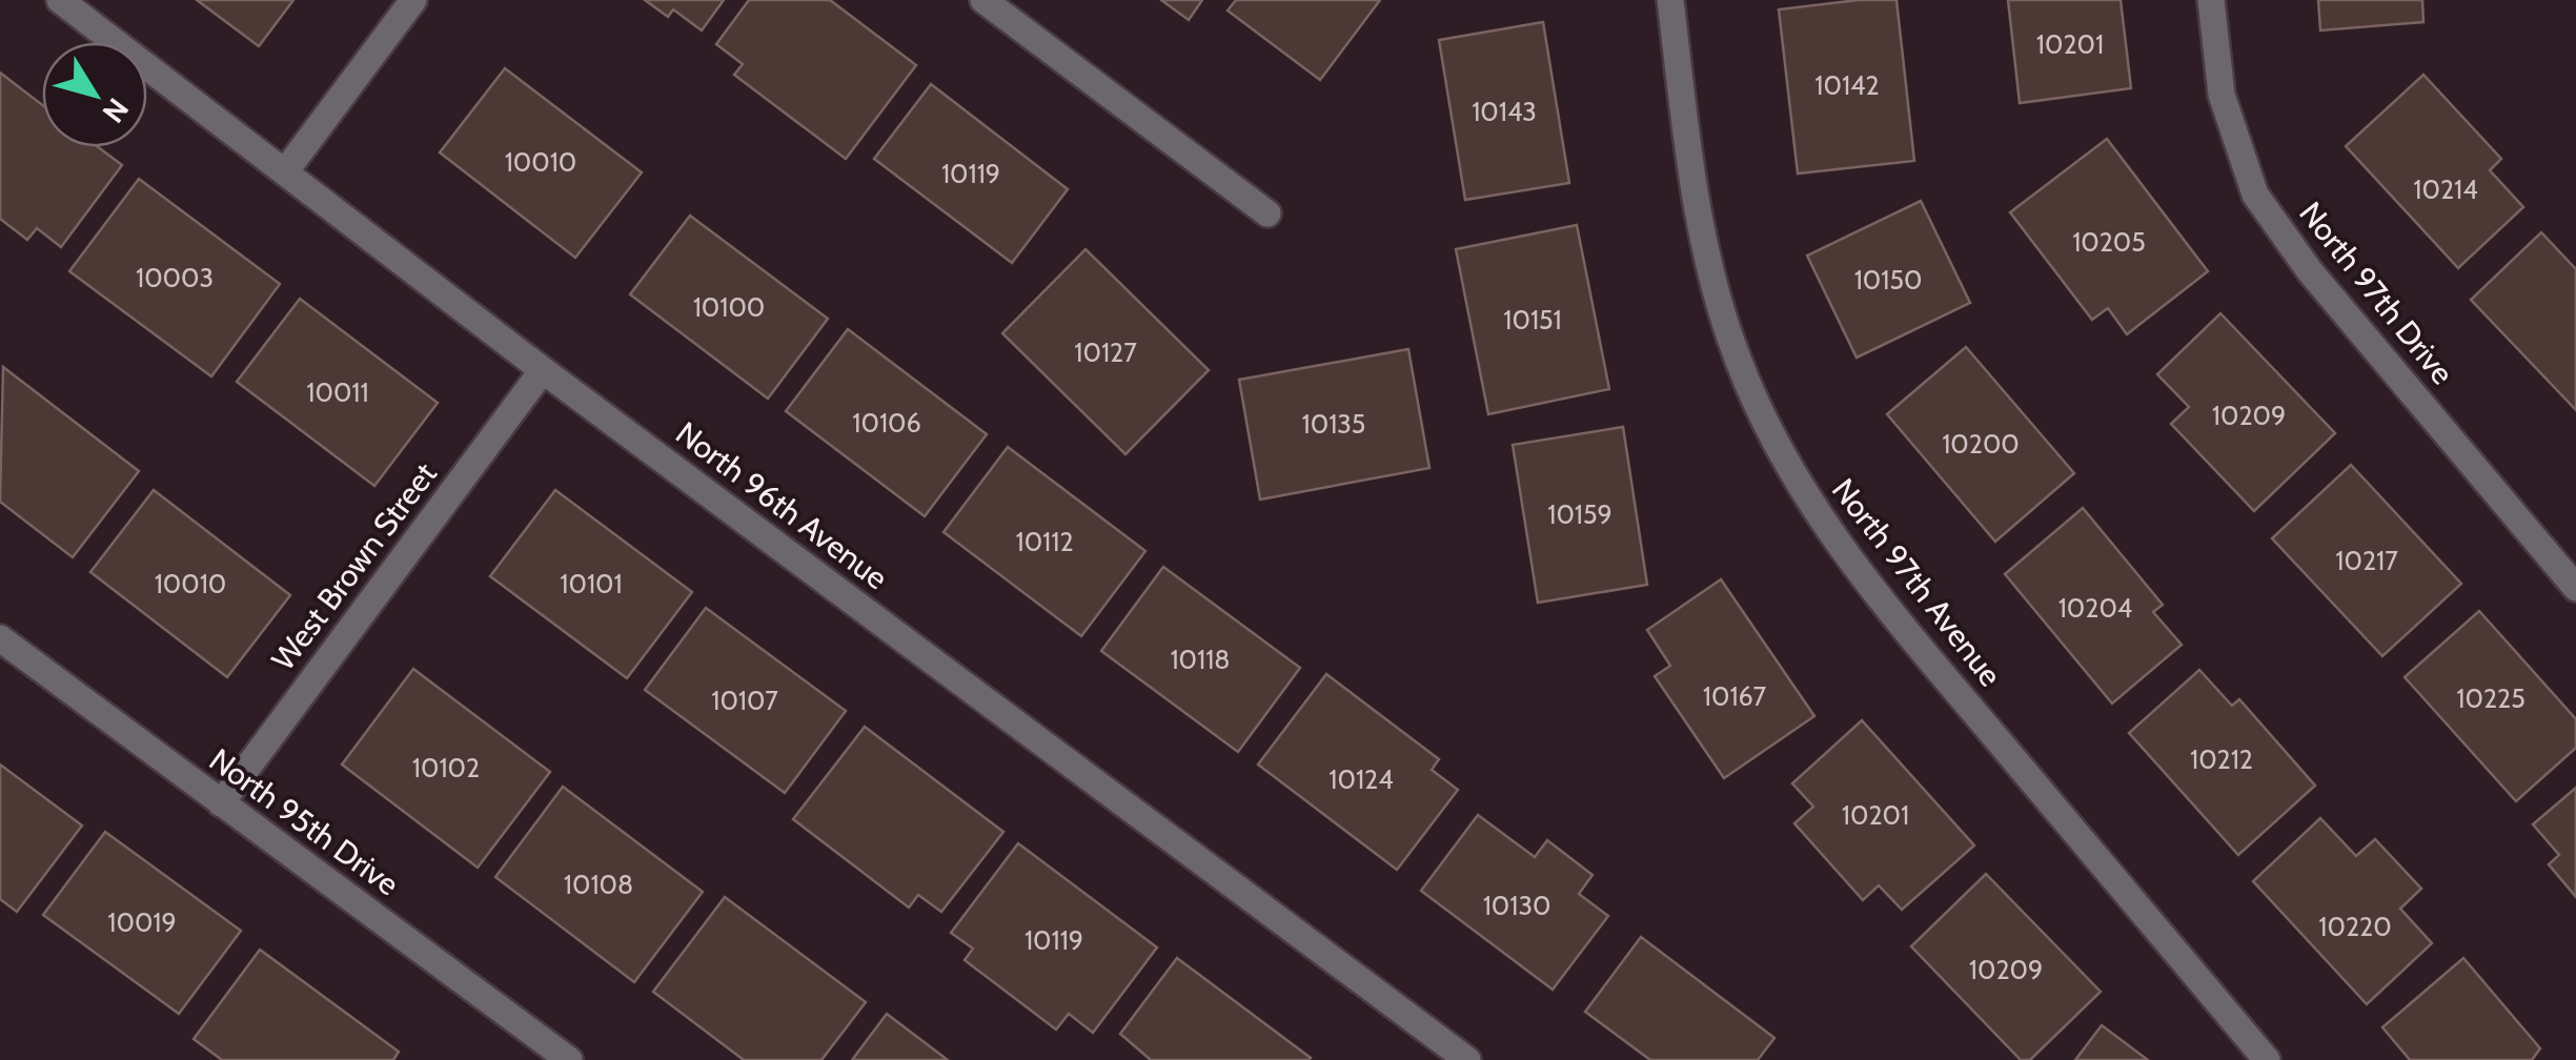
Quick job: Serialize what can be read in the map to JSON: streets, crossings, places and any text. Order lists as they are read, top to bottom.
{
  "streets": {
    "street": [
      "North 97th Drive",
      "North 96th Avenue",
      "West Brown Street",
      "North 97th Avenue",
      "North 95th Drive"
    ]
  },
  "crossings": [
    ["North 96th Avenue", "West Brown Street"],
    ["West Brown Street", "North 95th Drive"]
  ],
  "house_numbers": [
    "10201",
    "10142",
    "10143",
    "10010",
    "10119",
    "10214",
    "10205",
    "10003",
    "10150",
    "10100",
    "10151",
    "10127",
    "10011",
    "10209",
    "10106",
    "10135",
    "10200",
    "10159",
    "10112",
    "10217",
    "10010",
    "10101",
    "10204",
    "10118",
    "10167",
    "10225",
    "10107",
    "10212",
    "10102",
    "10124",
    "10201",
    "10108",
    "10130",
    "10019",
    "10220",
    "10119",
    "10209"
  ],
  "north": "bottom right"
}
